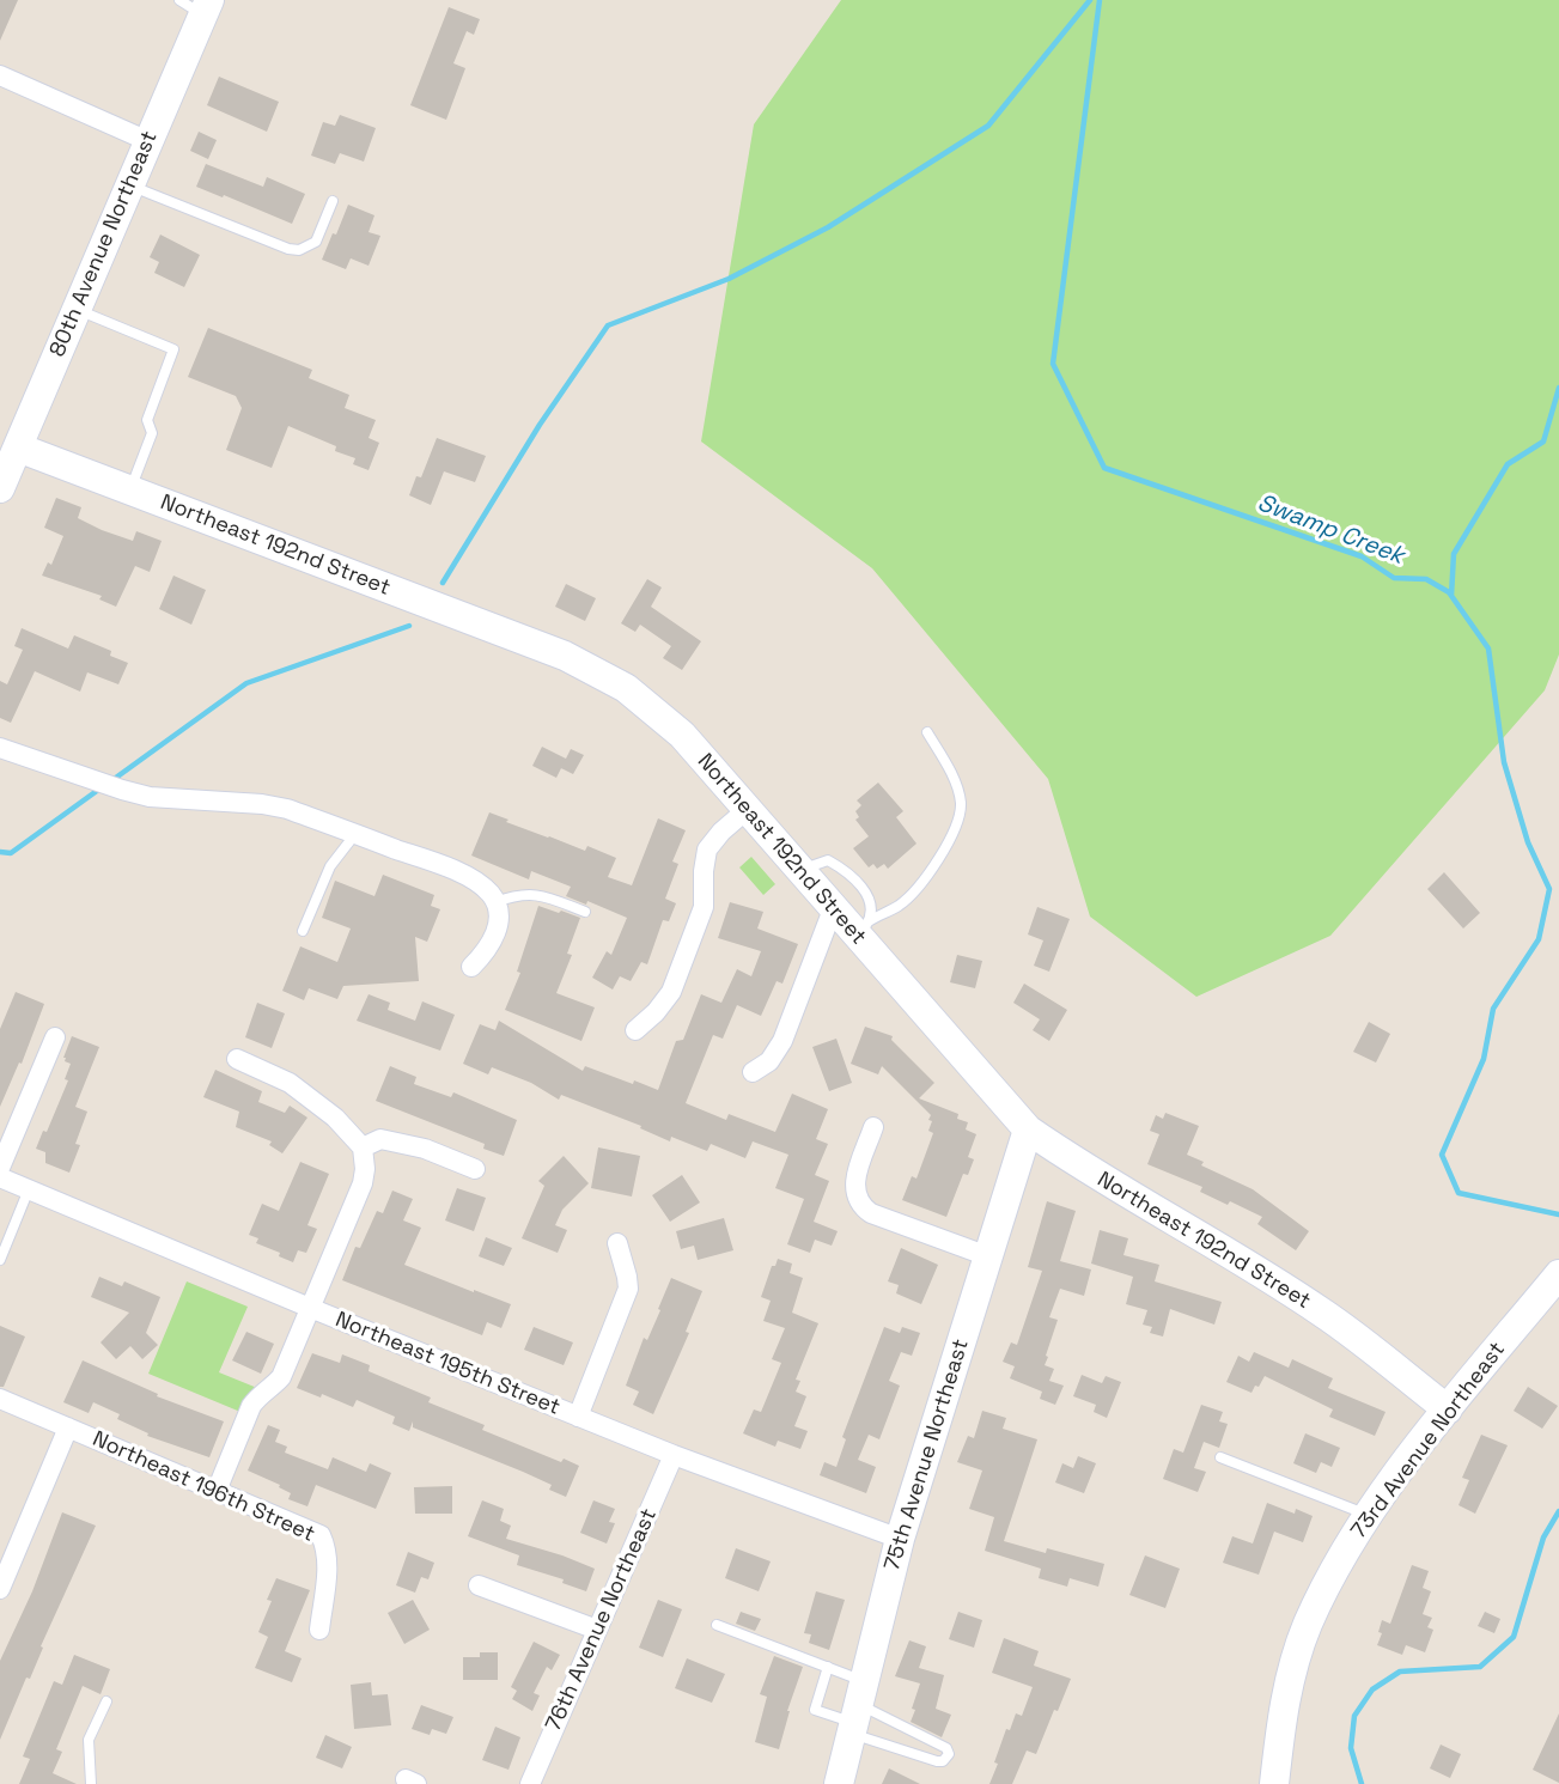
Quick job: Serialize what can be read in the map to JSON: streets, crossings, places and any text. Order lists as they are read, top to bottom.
{
  "streets": {
    "street": [
      "80th Avenue Northeast",
      "Northeast 192nd Street",
      "Northeast 195th Street",
      "73rd Avenue Northeast",
      "75th Avenue Northeast",
      "Northeast 196th Street",
      "76th Avenue Northeast"
    ]
  },
  "crossings": [
    ["80th Avenue Northeast", "Northeast 192nd Street"],
    ["Northeast 192nd Street", "73rd Avenue Northeast"],
    ["Northeast 192nd Street", "75th Avenue Northeast"],
    ["Northeast 195th Street", "75th Avenue Northeast"],
    ["Northeast 195th Street", "76th Avenue Northeast"]
  ],
  "water": ["Swamp Creek"]
}
